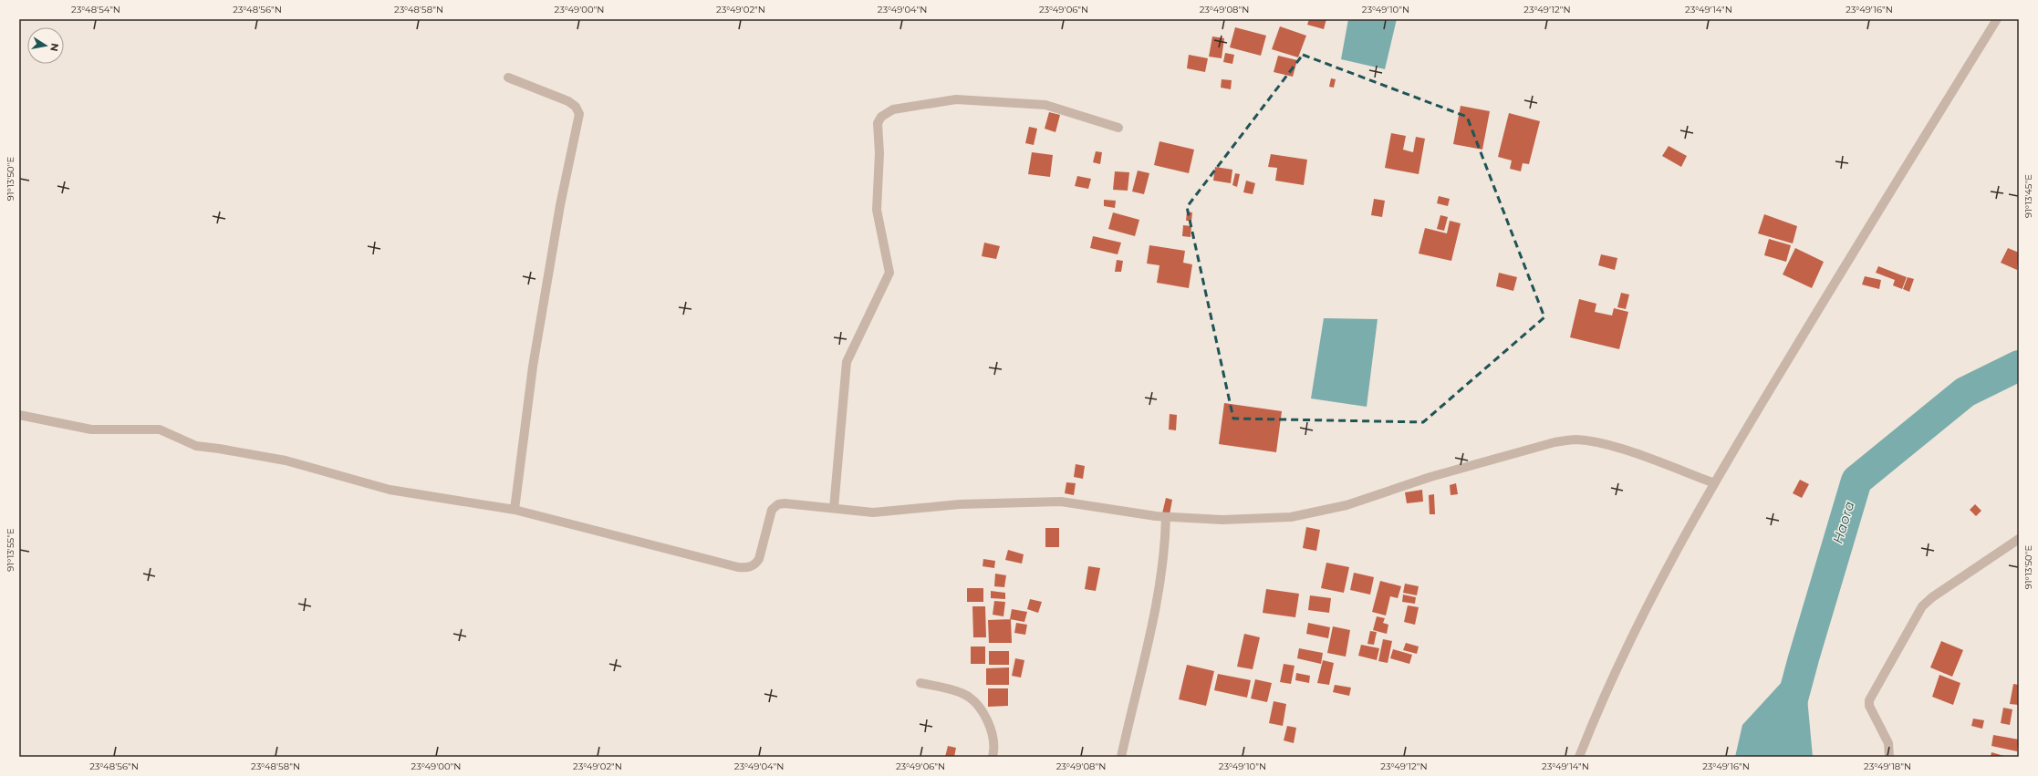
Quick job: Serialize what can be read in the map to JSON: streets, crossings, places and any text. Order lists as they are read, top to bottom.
{
  "water": ["Haora"],
  "north": "right",
  "coordinates": [
    "23°48'54\"N",
    "23°48'56\"N",
    "23°48'58\"N",
    "23°49'00\"N",
    "23°49'02\"N",
    "23°49'04\"N",
    "23°49'06\"N",
    "23°49'08\"N",
    "23°49'10\"N",
    "23°49'12\"N",
    "23°49'14\"N",
    "23°49'16\"N",
    "91°13'50\"E",
    "91°13'45\"E",
    "91°13'55\"E",
    "23°49'18\"N"
  ]
}
